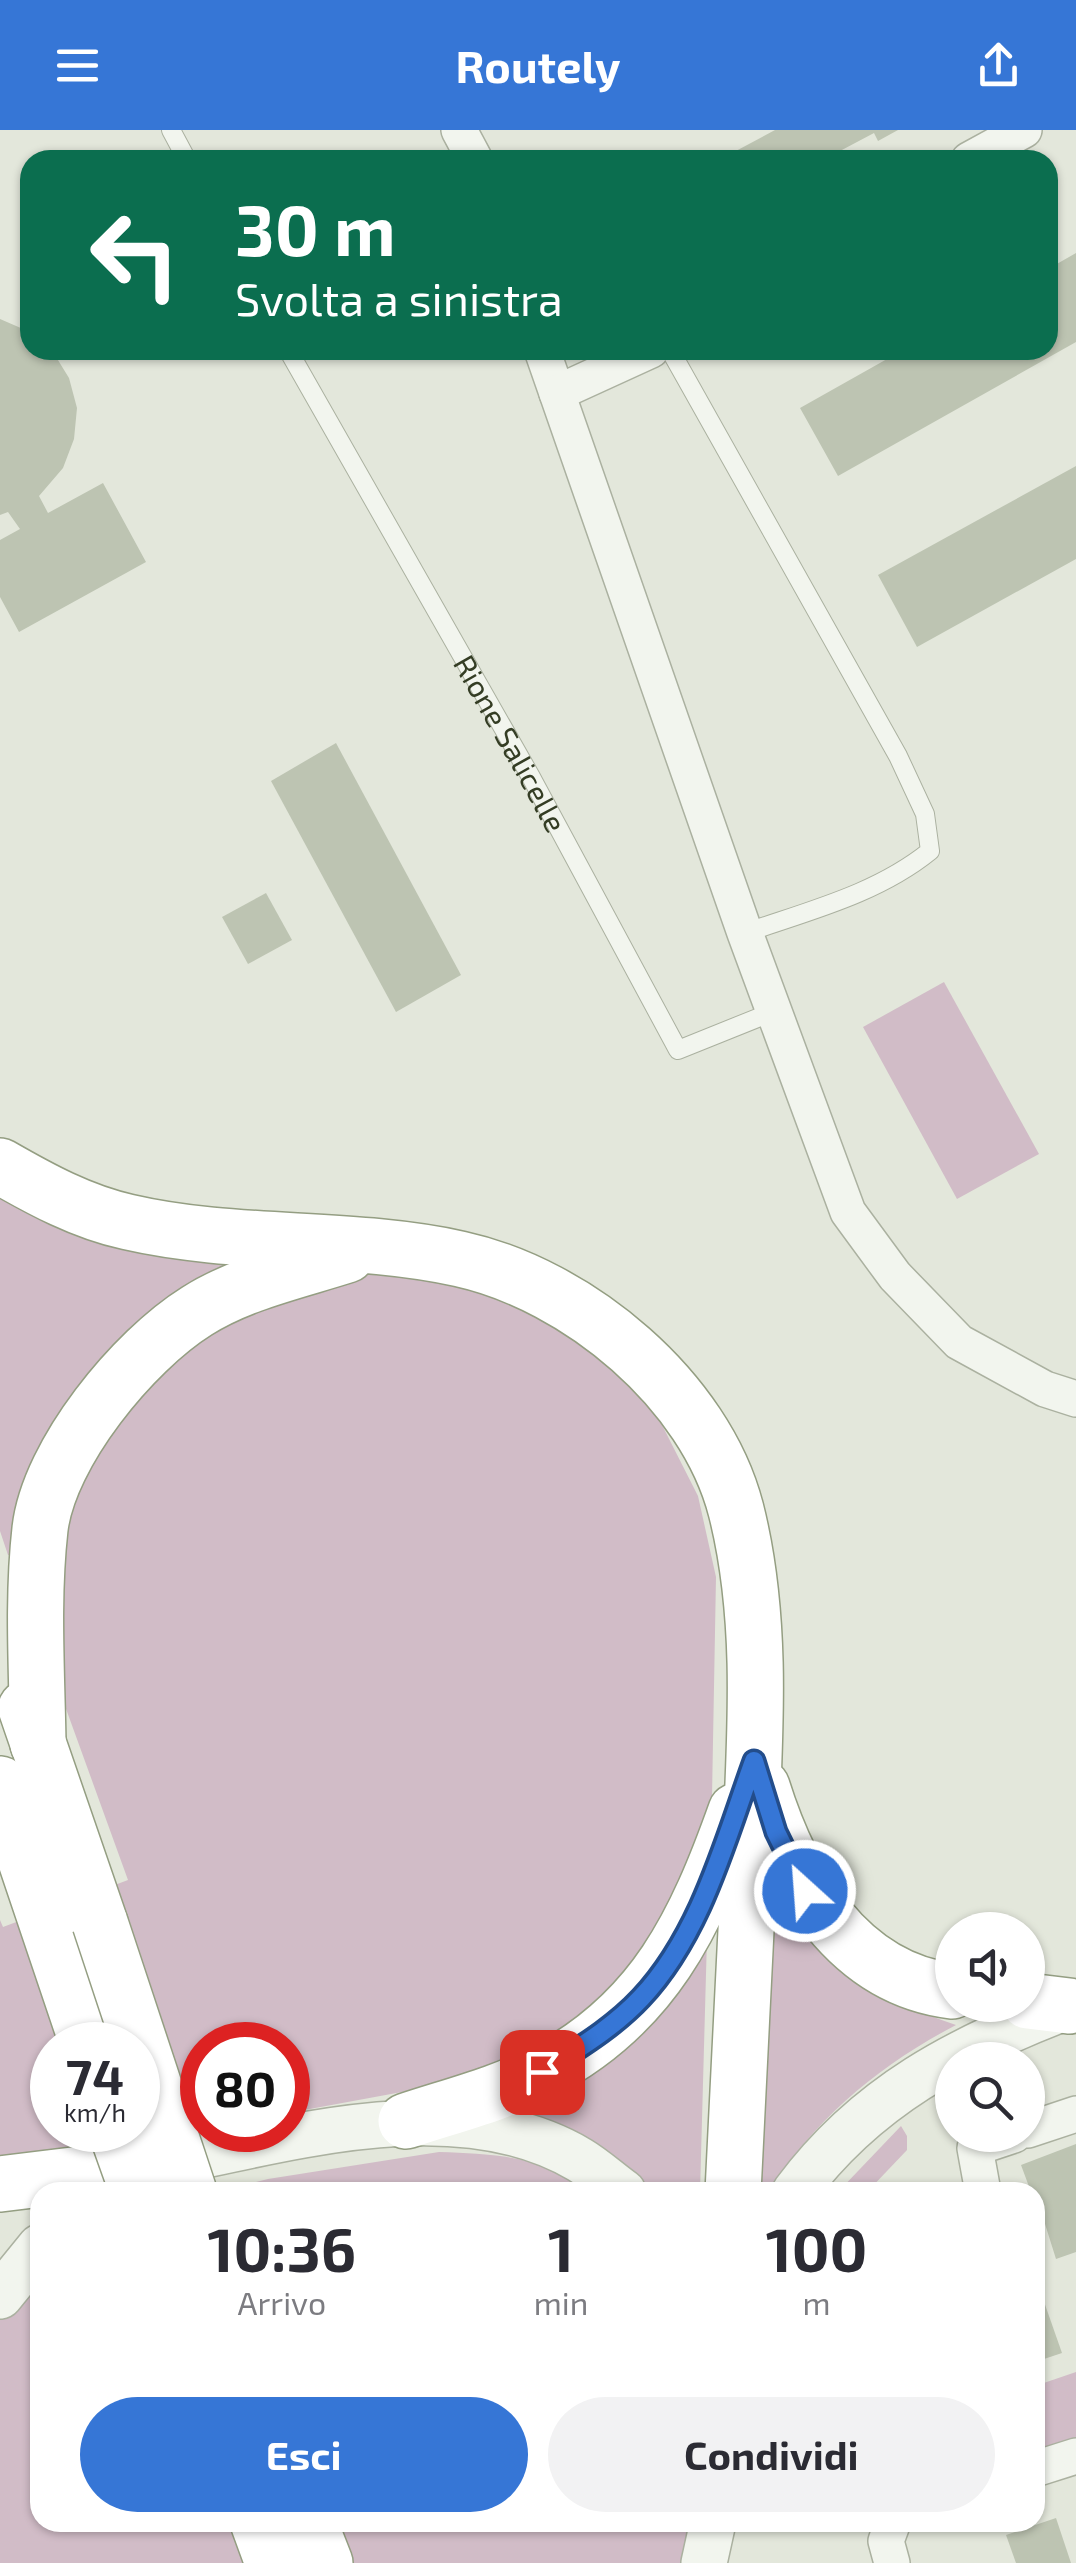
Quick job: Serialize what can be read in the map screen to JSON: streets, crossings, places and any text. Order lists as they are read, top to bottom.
{
  "streets": {
    "lane": ["Rione Salicelle"]
  },
  "page": {
    "header": "Routely",
    "turn": ["30 m", "Svolta a sinistra"],
    "speed": "74 km/h",
    "limit": "80",
    "eta": [
      "10:36",
      "Arrivo",
      "1",
      "min",
      "100",
      "m"
    ],
    "buttons": ["Esci", "Condividi"]
  }
}
